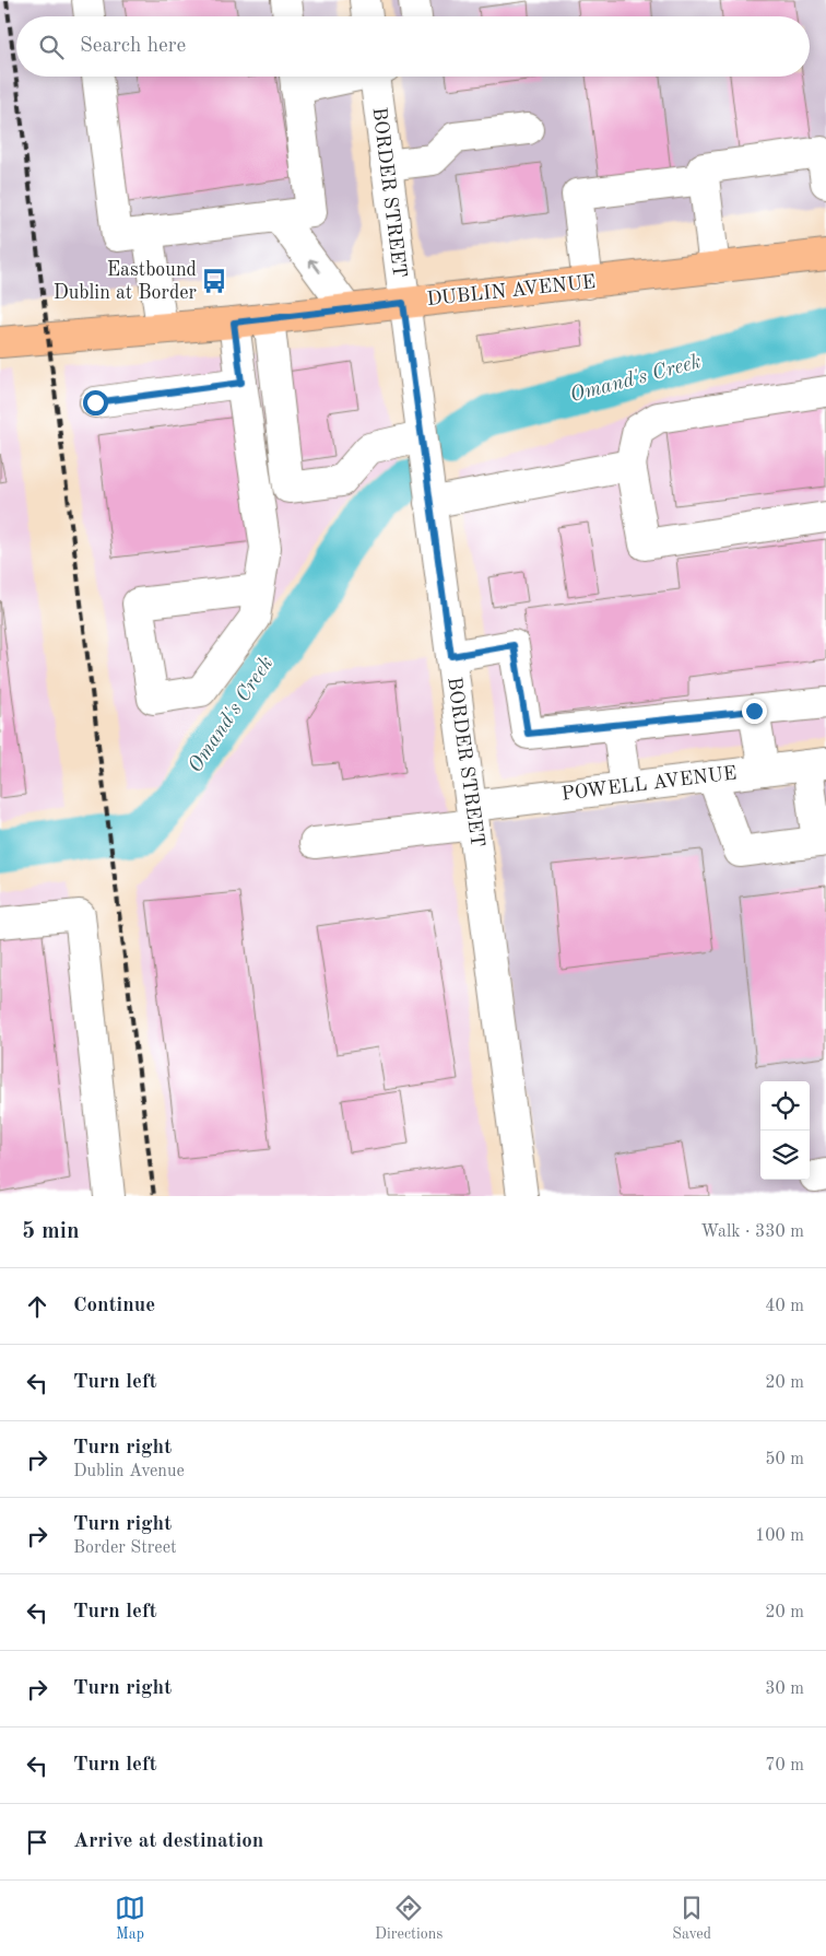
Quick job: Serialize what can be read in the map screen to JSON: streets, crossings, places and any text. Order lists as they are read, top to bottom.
{
  "streets": {
    "main road": ["DUBLIN AVENUE"],
    "street": ["BORDER STREET", "POWELL AVENUE"]
  },
  "crossings": [
    ["BORDER STREET", "DUBLIN AVENUE"],
    ["BORDER STREET", "POWELL AVENUE"]
  ],
  "water": ["Omand's Creek"],
  "places": {
    "bus stop": ["Eastbound Dublin at Border"]
  },
  "page": {
    "search": "Search here",
    "heading": ["5 min", "Walk · 330 m"],
    "list": [
      ["Continue", "40 m"],
      ["Turn left", "20 m"],
      ["Turn right", "Dublin Avenue", "50 m"],
      ["Turn right", "Border Street", "100 m"],
      ["Turn left", "20 m"],
      ["Turn right", "30 m"],
      ["Turn left", "70 m"],
      "Arrive at destination"
    ],
    "nav": ["Map", "Directions", "Saved"]
  }
}
